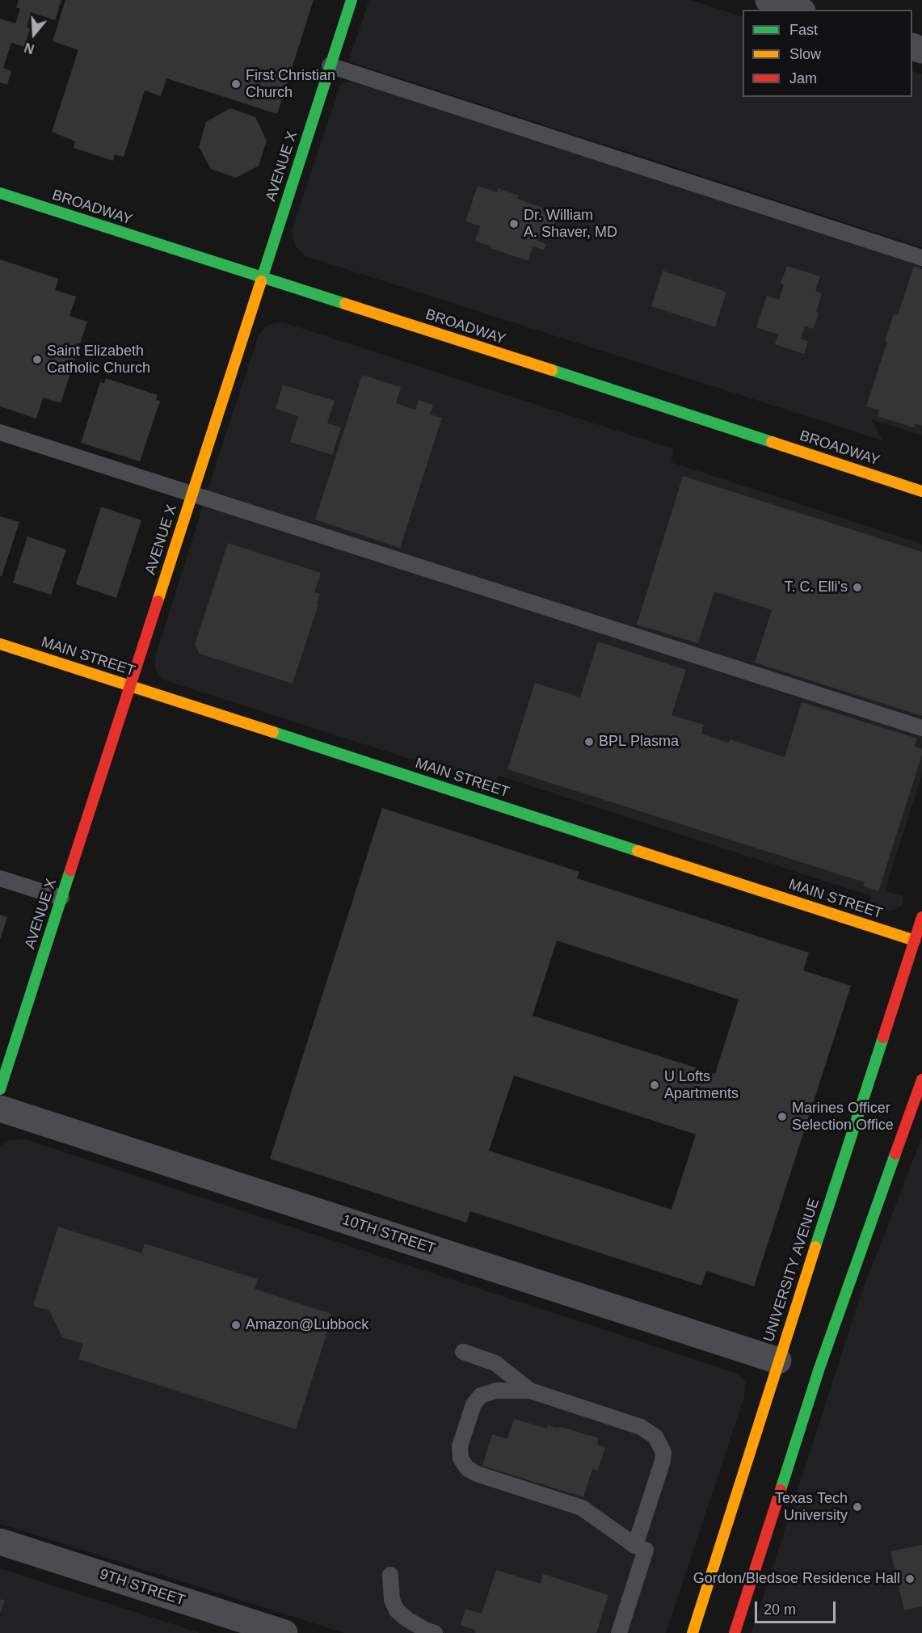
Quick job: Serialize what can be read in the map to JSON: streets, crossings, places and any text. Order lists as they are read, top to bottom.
{
  "streets": {
    "main road": [
      "AVENUE X",
      "BROADWAY",
      "MAIN STREET",
      "UNIVERSITY AVENUE"
    ],
    "street": ["10TH STREET", "9TH STREET"]
  },
  "crossings": [
    ["AVENUE X", "BROADWAY"],
    ["AVENUE X", "MAIN STREET"],
    ["MAIN STREET", "UNIVERSITY AVENUE"],
    ["10TH STREET", "UNIVERSITY AVENUE"]
  ],
  "places": [
    "First Christian Church",
    "Dr. William A. Shaver, MD",
    "Saint Elizabeth Catholic Church",
    "T. C. Elli's",
    "BPL Plasma",
    "U Lofts Apartments",
    "Marines Officer Selection Office",
    "Amazon@Lubbock",
    "Texas Tech University",
    "Gordon/Bledsoe Residence Hall"
  ],
  "legend": ["Fast", "Slow", "Jam"],
  "scale_bar": "20 m",
  "north": "bottom"
}
